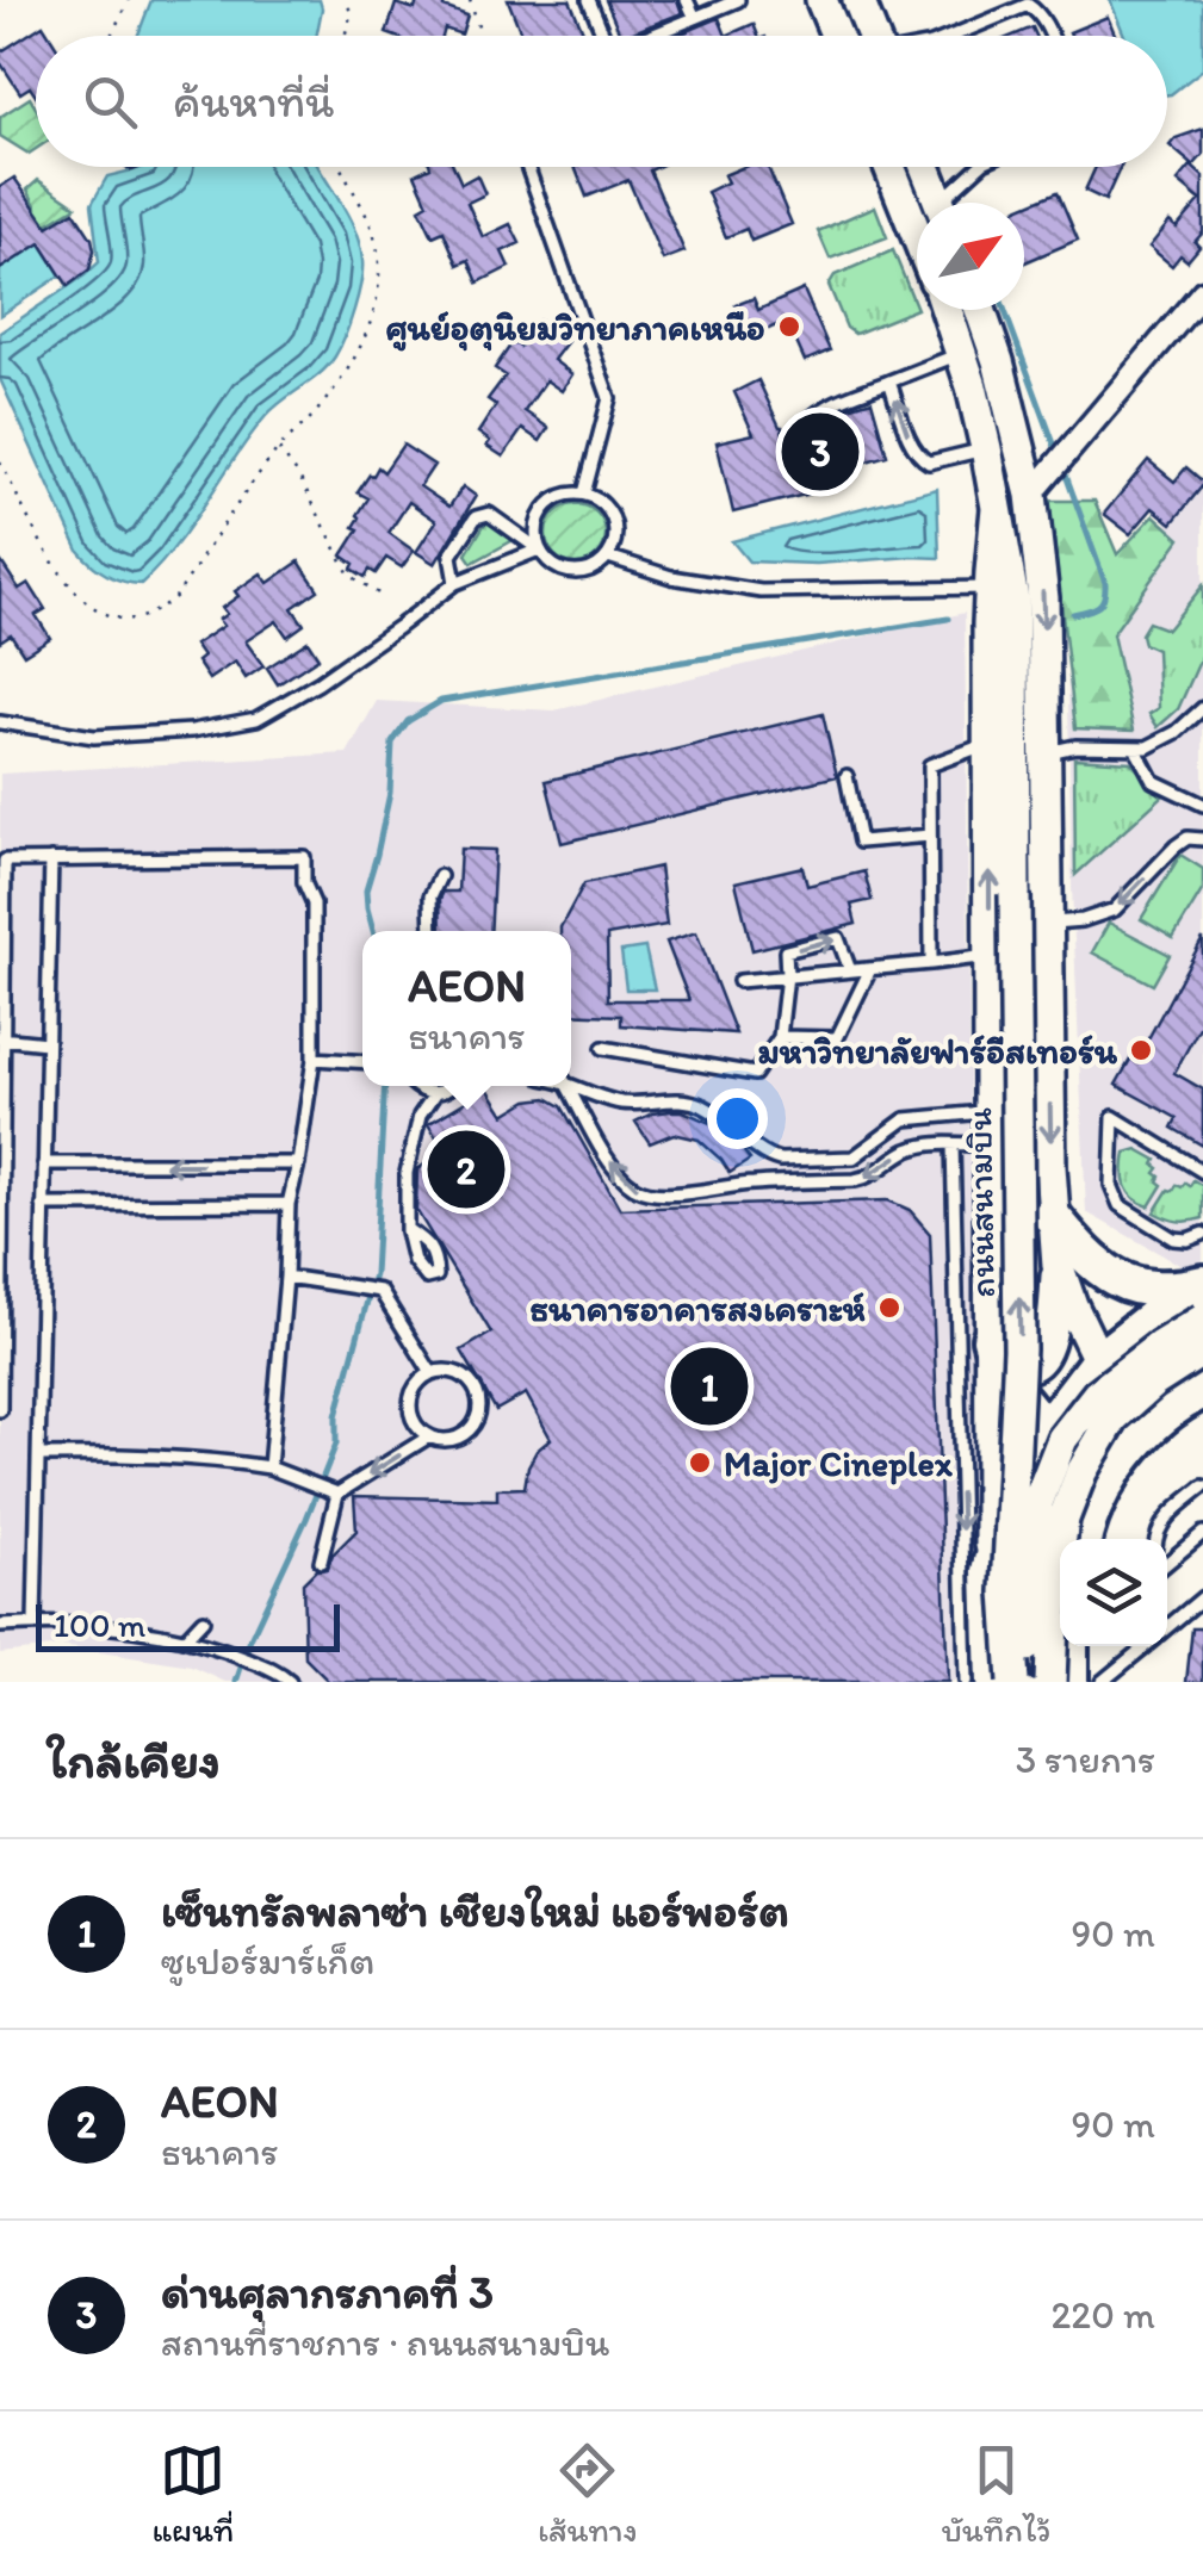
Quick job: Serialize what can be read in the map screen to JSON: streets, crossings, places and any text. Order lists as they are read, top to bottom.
{
  "streets": {
    "main road": ["ถนนสนามบิน"]
  },
  "places": [
    "ศูนย์อุตุนิยมวิทยาภาคเหนือ",
    "มหาวิทยาลัยฟาร์อีสเทอร์น",
    "ธนาคารอาคารสงเคราะห์",
    "Major Cineplex"
  ],
  "scale_bar": "100 m",
  "north": "top right",
  "page": {
    "search": "ค้นหาที่นี่",
    "pins": ["3", "2", "1"],
    "popup": ["AEON", "ธนาคาร"],
    "scale": "100 m",
    "heading": ["ใกล้เคียง", "3 รายการ"],
    "list": [
      {
        "mark": "1",
        "name": "เซ็นทรัลพลาซ่า เชียงใหม่ แอร์พอร์ต",
        "note": "ซูเปอร์มาร์เก็ต",
        "value": "90 m"
      },
      {
        "mark": "2",
        "name": "AEON",
        "note": "ธนาคาร",
        "value": "90 m"
      },
      {
        "mark": "3",
        "name": "ด่านศุลากรภาคที่ 3",
        "note": "สถานที่ราชการ · ถนนสนามบิน",
        "value": "220 m"
      }
    ],
    "nav": ["แผนที่", "เส้นทาง", "บันทึกไว้"]
  }
}
